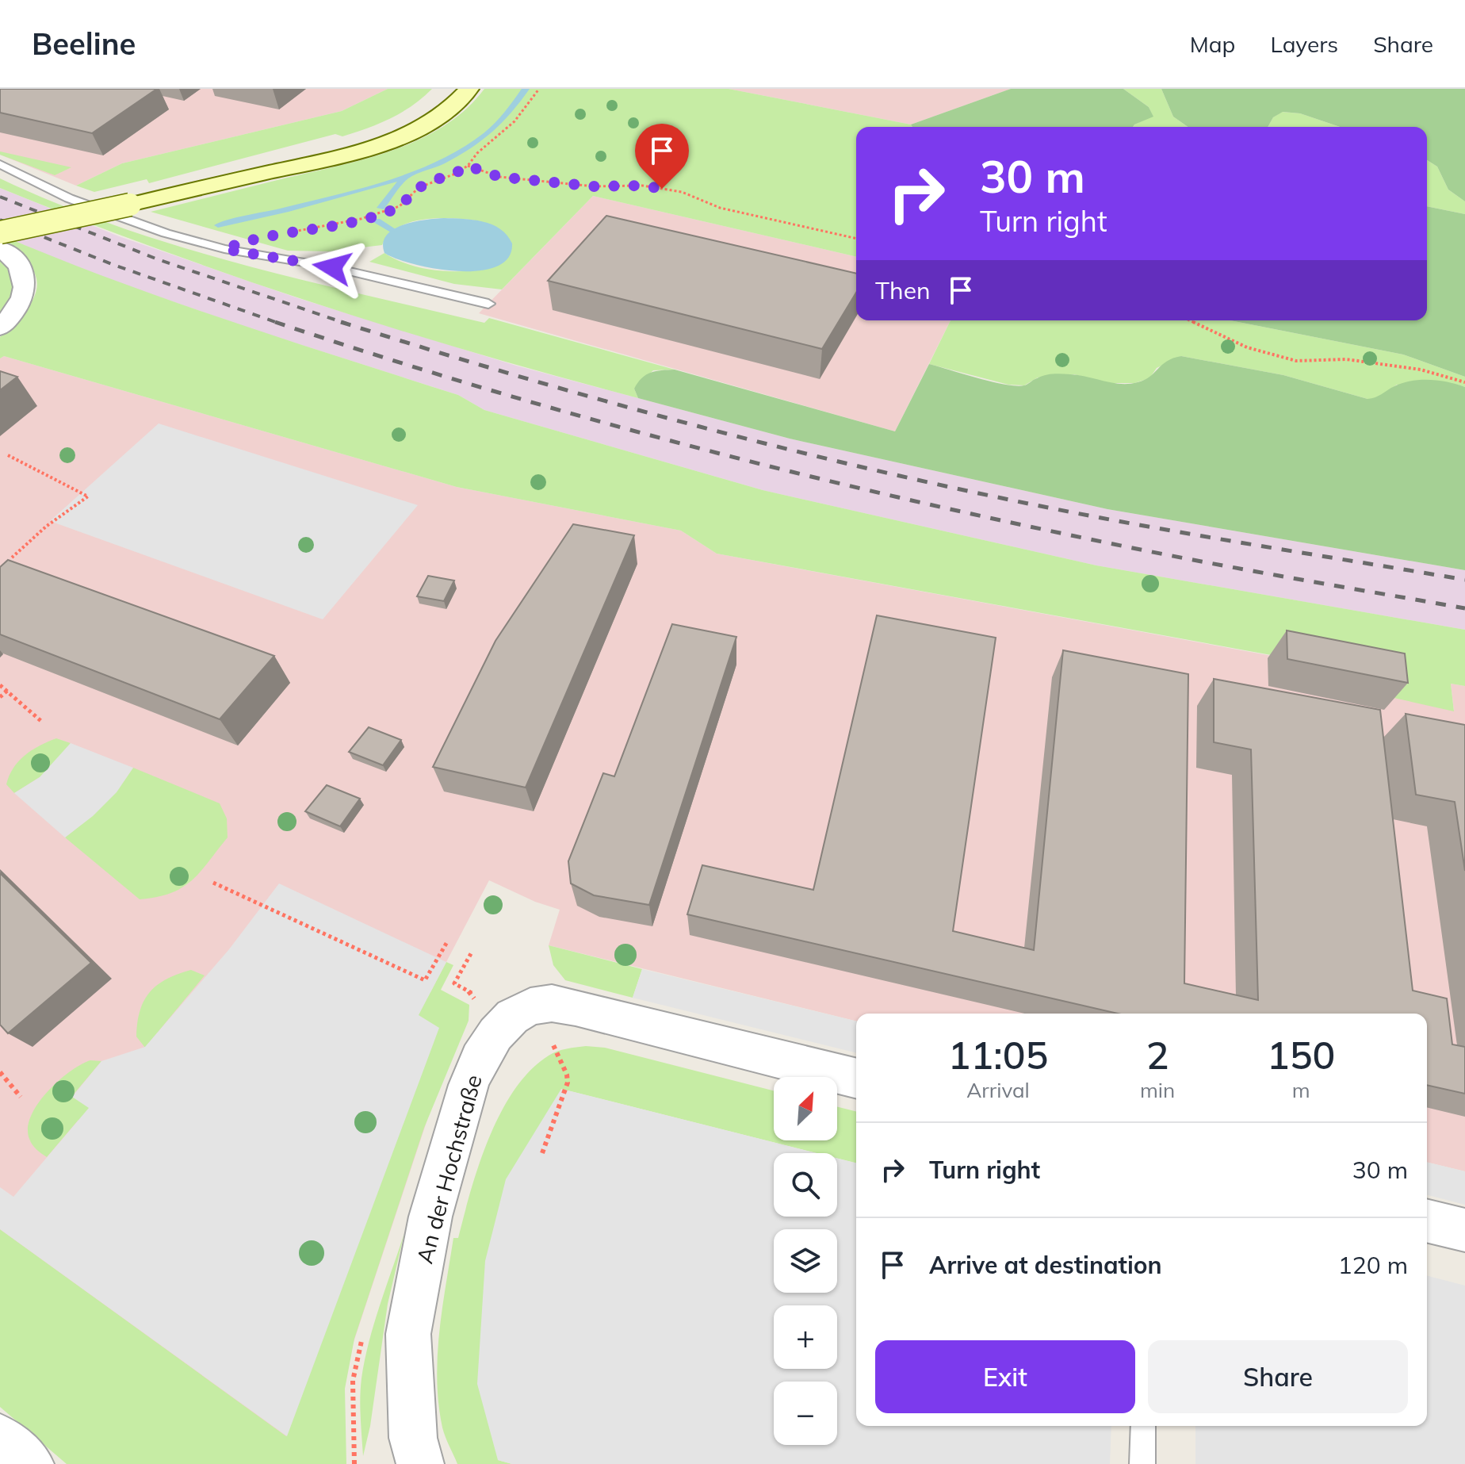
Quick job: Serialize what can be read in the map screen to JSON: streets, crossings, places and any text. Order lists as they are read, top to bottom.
{
  "streets": {
    "street": ["An der Hochstraße"]
  },
  "north": "top right",
  "page": {
    "header": "Beeline",
    "nav": ["Map", "Layers", "Share"],
    "turn": ["30 m", "Turn right"],
    "then": "Then",
    "eta": [
      "11:05",
      "Arrival",
      "2",
      "min",
      "150",
      "m"
    ],
    "map_buttons": ["+", "−"],
    "list": [
      {
        "name": "Turn right",
        "value": "30 m"
      },
      {
        "name": "Arrive at destination",
        "value": "120 m"
      }
    ],
    "buttons": ["Exit", "Share"]
  }
}
